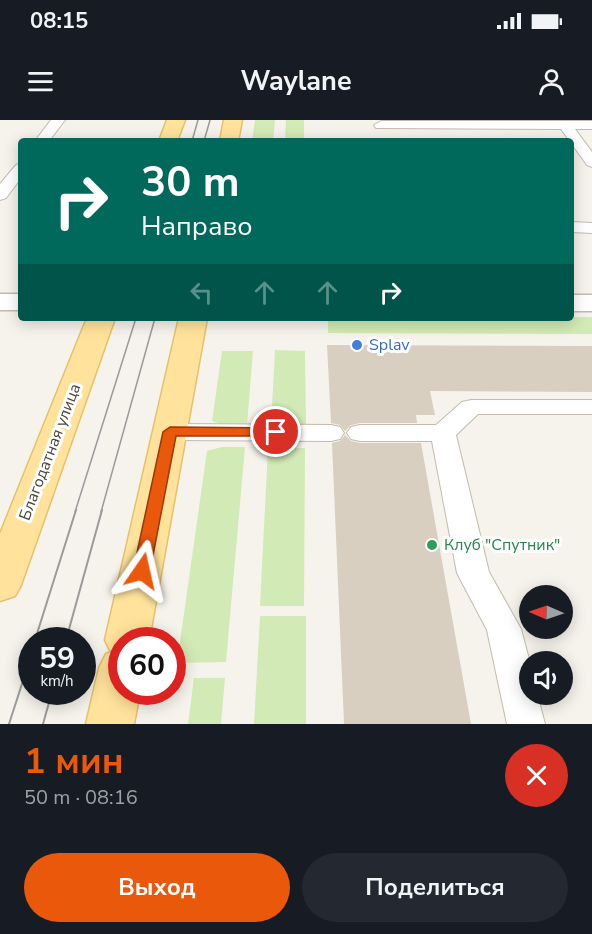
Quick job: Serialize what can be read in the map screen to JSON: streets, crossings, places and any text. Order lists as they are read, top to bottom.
{
  "streets": {
    "main road": ["Благодатная улица"]
  },
  "places": ["Splav", "Клуб \"Спутник\""],
  "north": "left",
  "page": {
    "status": "08:15",
    "header": "Waylane",
    "turn": ["30 m", "Направо"],
    "speed": "59 km/h",
    "limit": "60",
    "heading": ["1 мин", "50 m · 08:16"],
    "buttons": ["Выход", "Поделиться"]
  }
}
